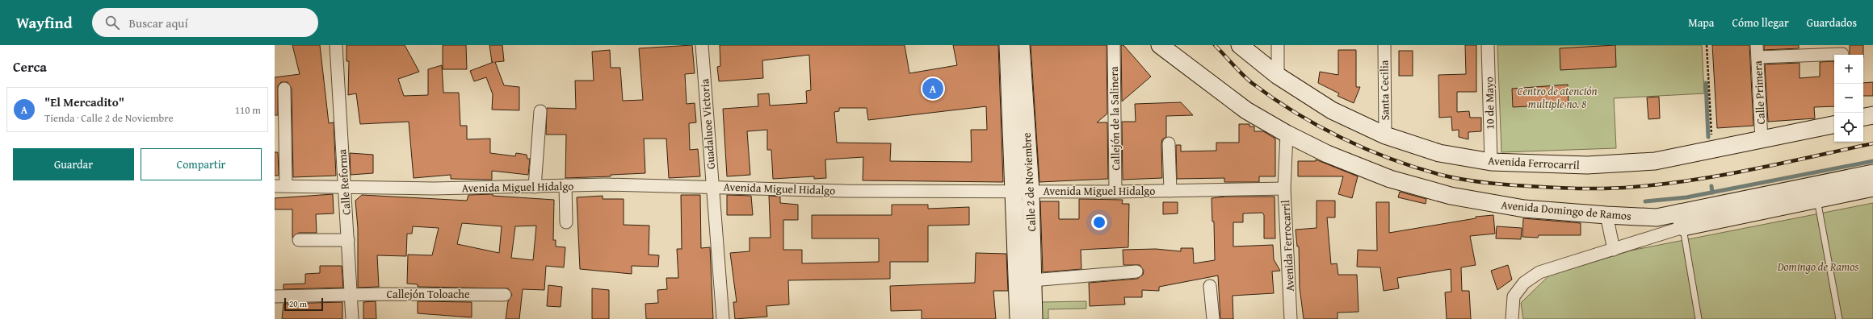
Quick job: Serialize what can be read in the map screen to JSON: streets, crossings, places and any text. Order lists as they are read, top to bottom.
{
  "streets": {
    "street": [
      "Santa Cecilia",
      "Calle Primera",
      "10 de Mayo",
      "Callejón de la Salinera",
      "Guadaluoe Victoria",
      "Avenida Ferrocarril",
      "Calle Reforma",
      "Calle 2 de Noviembre",
      "Avenida Miguel Hidalgo",
      "Avenida Domingo de Ramos",
      "Callejón Toloache"
    ]
  },
  "crossings": [
    ["Santa Cecilia", "Avenida Ferrocarril"],
    ["Calle Primera", "Avenida Ferrocarril"],
    ["10 de Mayo", "Avenida Ferrocarril"],
    ["Callejón de la Salinera", "Avenida Miguel Hidalgo"],
    ["Guadaluoe Victoria", "Avenida Miguel Hidalgo"],
    ["Avenida Ferrocarril", "Avenida Miguel Hidalgo"],
    ["Avenida Ferrocarril", "Avenida Domingo de Ramos"],
    ["Calle Reforma", "Avenida Miguel Hidalgo"],
    ["Calle Reforma", "Callejón Toloache"],
    ["Calle 2 de Noviembre", "Avenida Miguel Hidalgo"]
  ],
  "parks": ["Centro de atención multiple no. 8", "Domingo de Ramos"],
  "scale_bar": "20 m",
  "page": {
    "header": "Wayfind",
    "search": "Buscar aquí",
    "nav": ["Mapa", "Cómo llegar", "Guardados"],
    "heading": "Cerca",
    "map_buttons": ["+", "−"],
    "pins": "A",
    "list": [
      {
        "mark": "A",
        "name": "\"El Mercadito\"",
        "note": "Tienda · Calle 2 de Noviembre",
        "value": "110 m"
      }
    ],
    "buttons": ["Guardar", "Compartir"],
    "scale": "20 m"
  }
}
